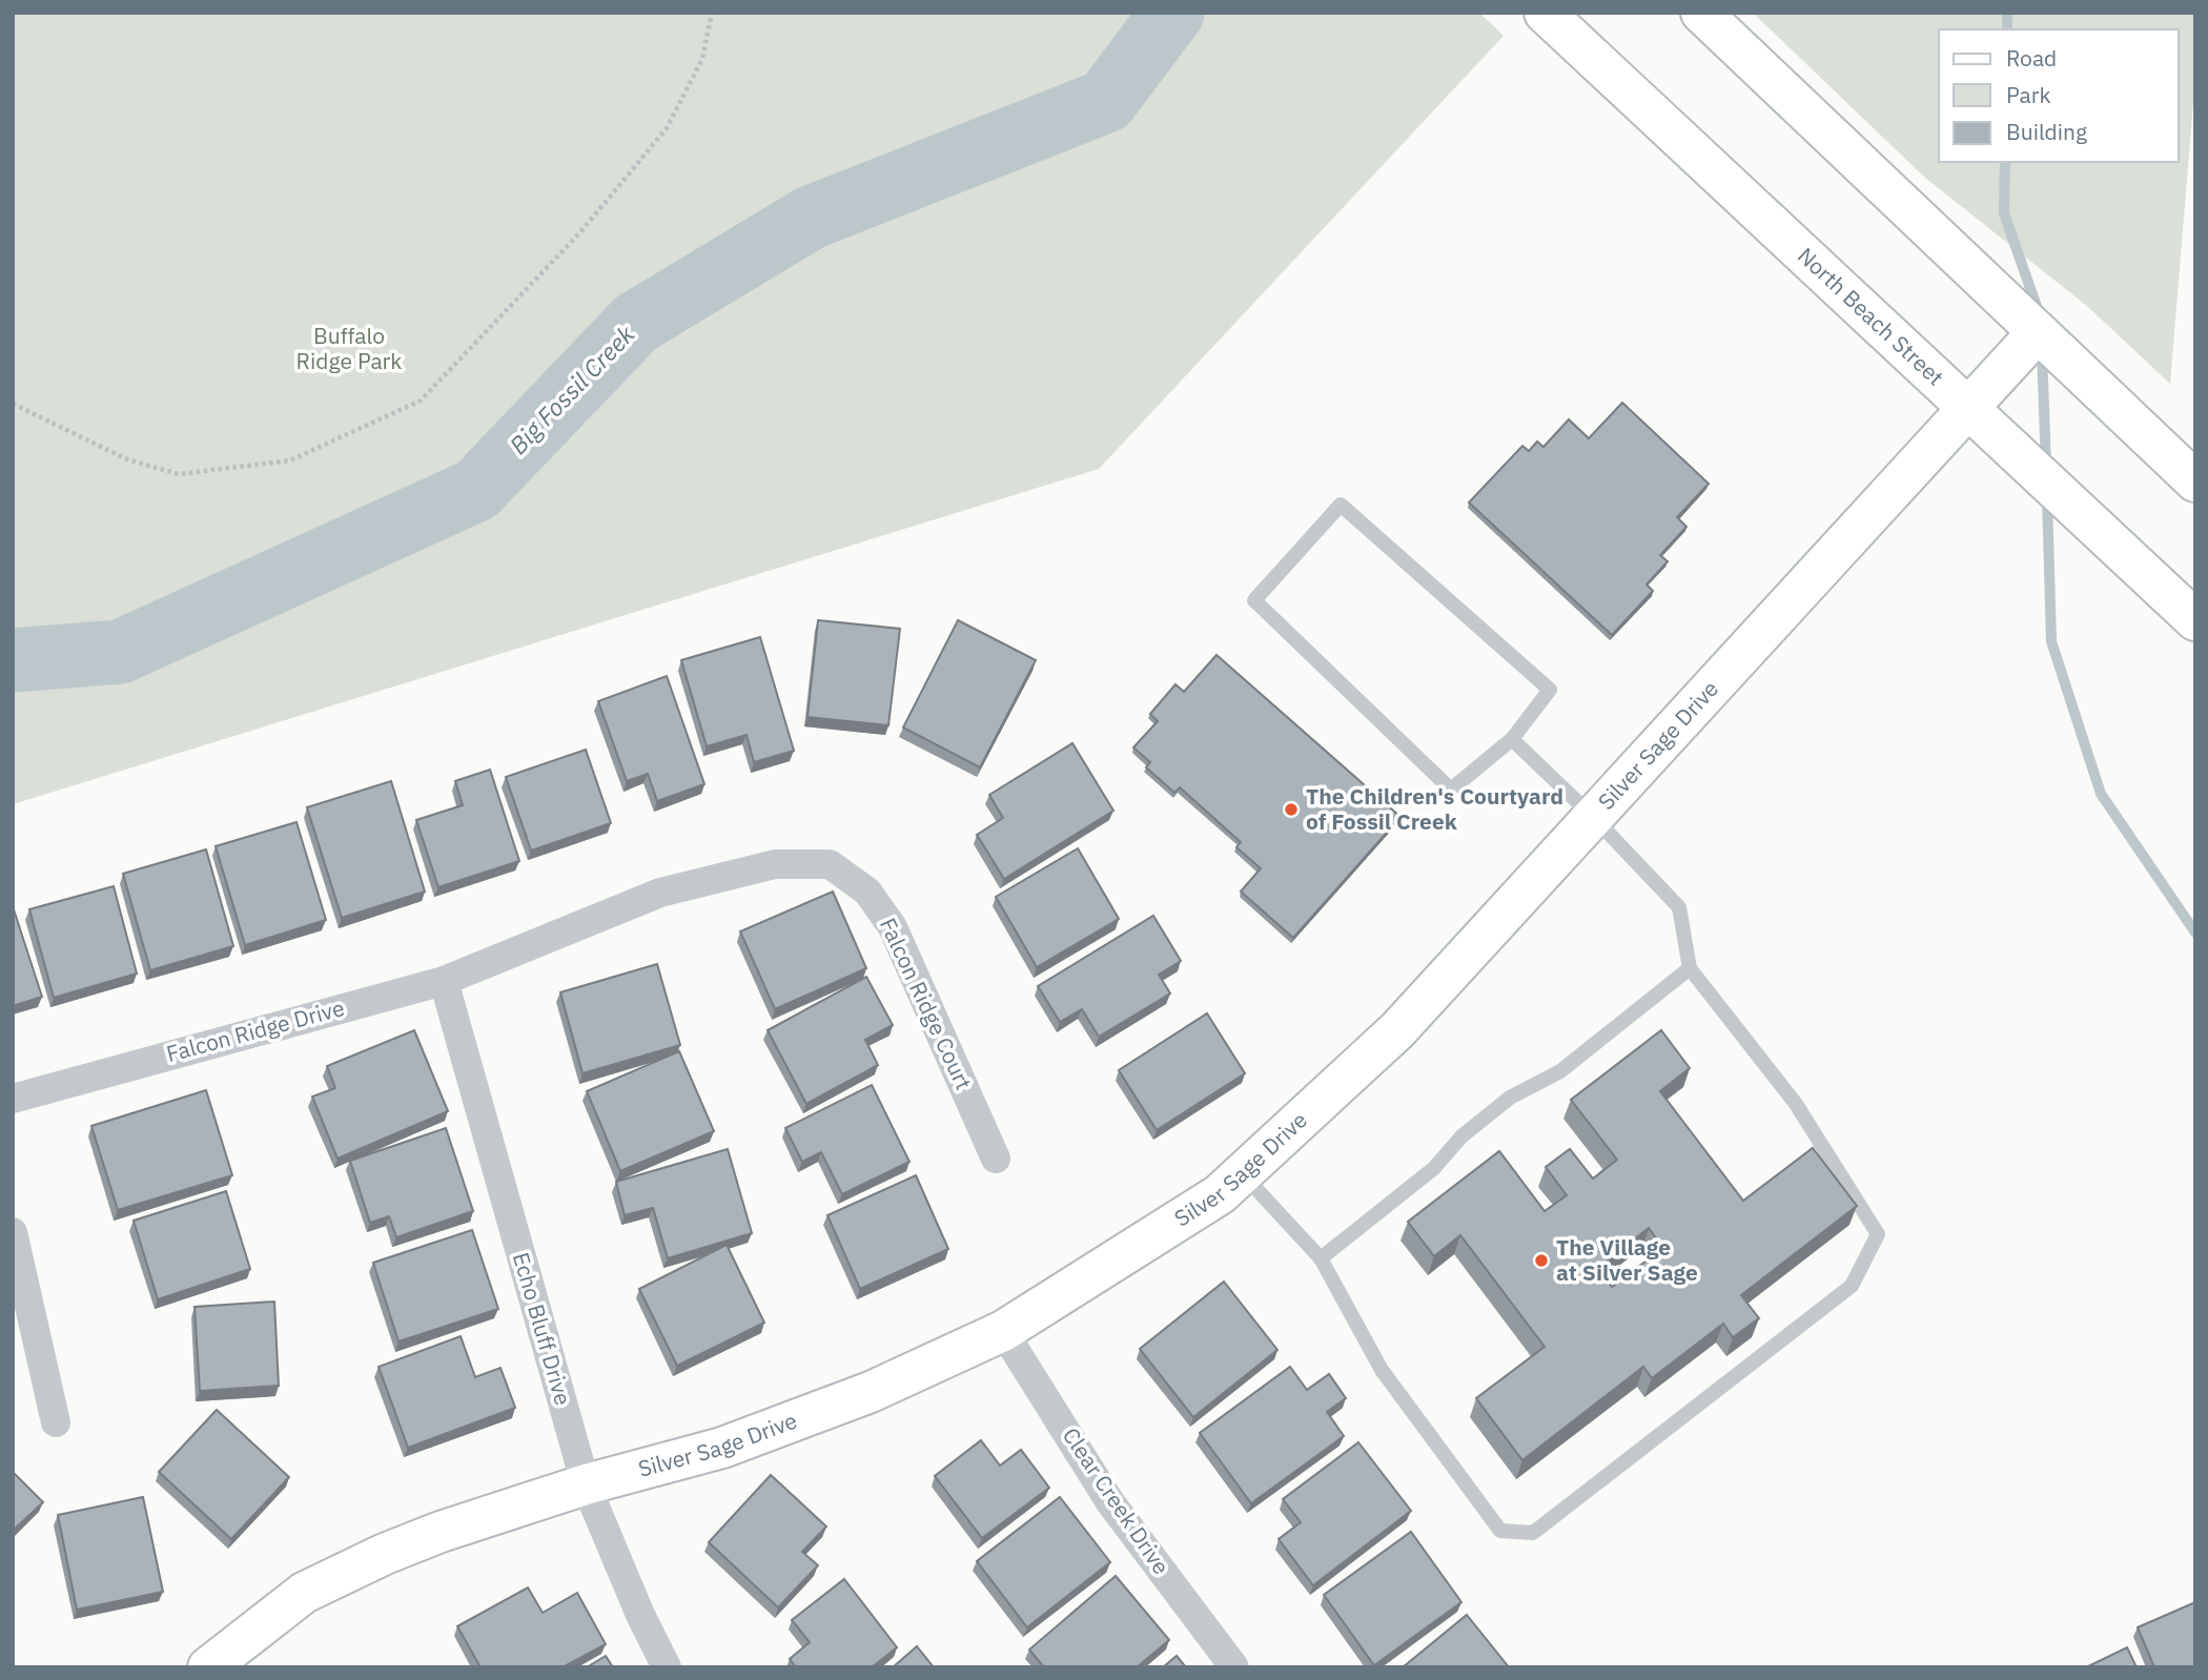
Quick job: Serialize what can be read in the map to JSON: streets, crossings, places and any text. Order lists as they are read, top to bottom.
{
  "streets": {
    "street": [
      "North Beach Street",
      "Silver Sage Drive",
      "Falcon Ridge Court",
      "Falcon Ridge Drive",
      "Echo Bluff Drive",
      "Clear Creek Drive"
    ]
  },
  "crossings": [
    ["North Beach Street", "Silver Sage Drive"],
    ["Silver Sage Drive", "Echo Bluff Drive"],
    ["Silver Sage Drive", "Clear Creek Drive"],
    ["Falcon Ridge Court", "Falcon Ridge Drive"],
    ["Falcon Ridge Drive", "Echo Bluff Drive"]
  ],
  "water": ["Big Fossil Creek"],
  "parks": ["Buffalo Ridge Park"],
  "places": ["The Children's Courtyard of Fossil Creek", "The Village at Silver Sage"],
  "legend": ["Road", "Park", "Building"]
}
